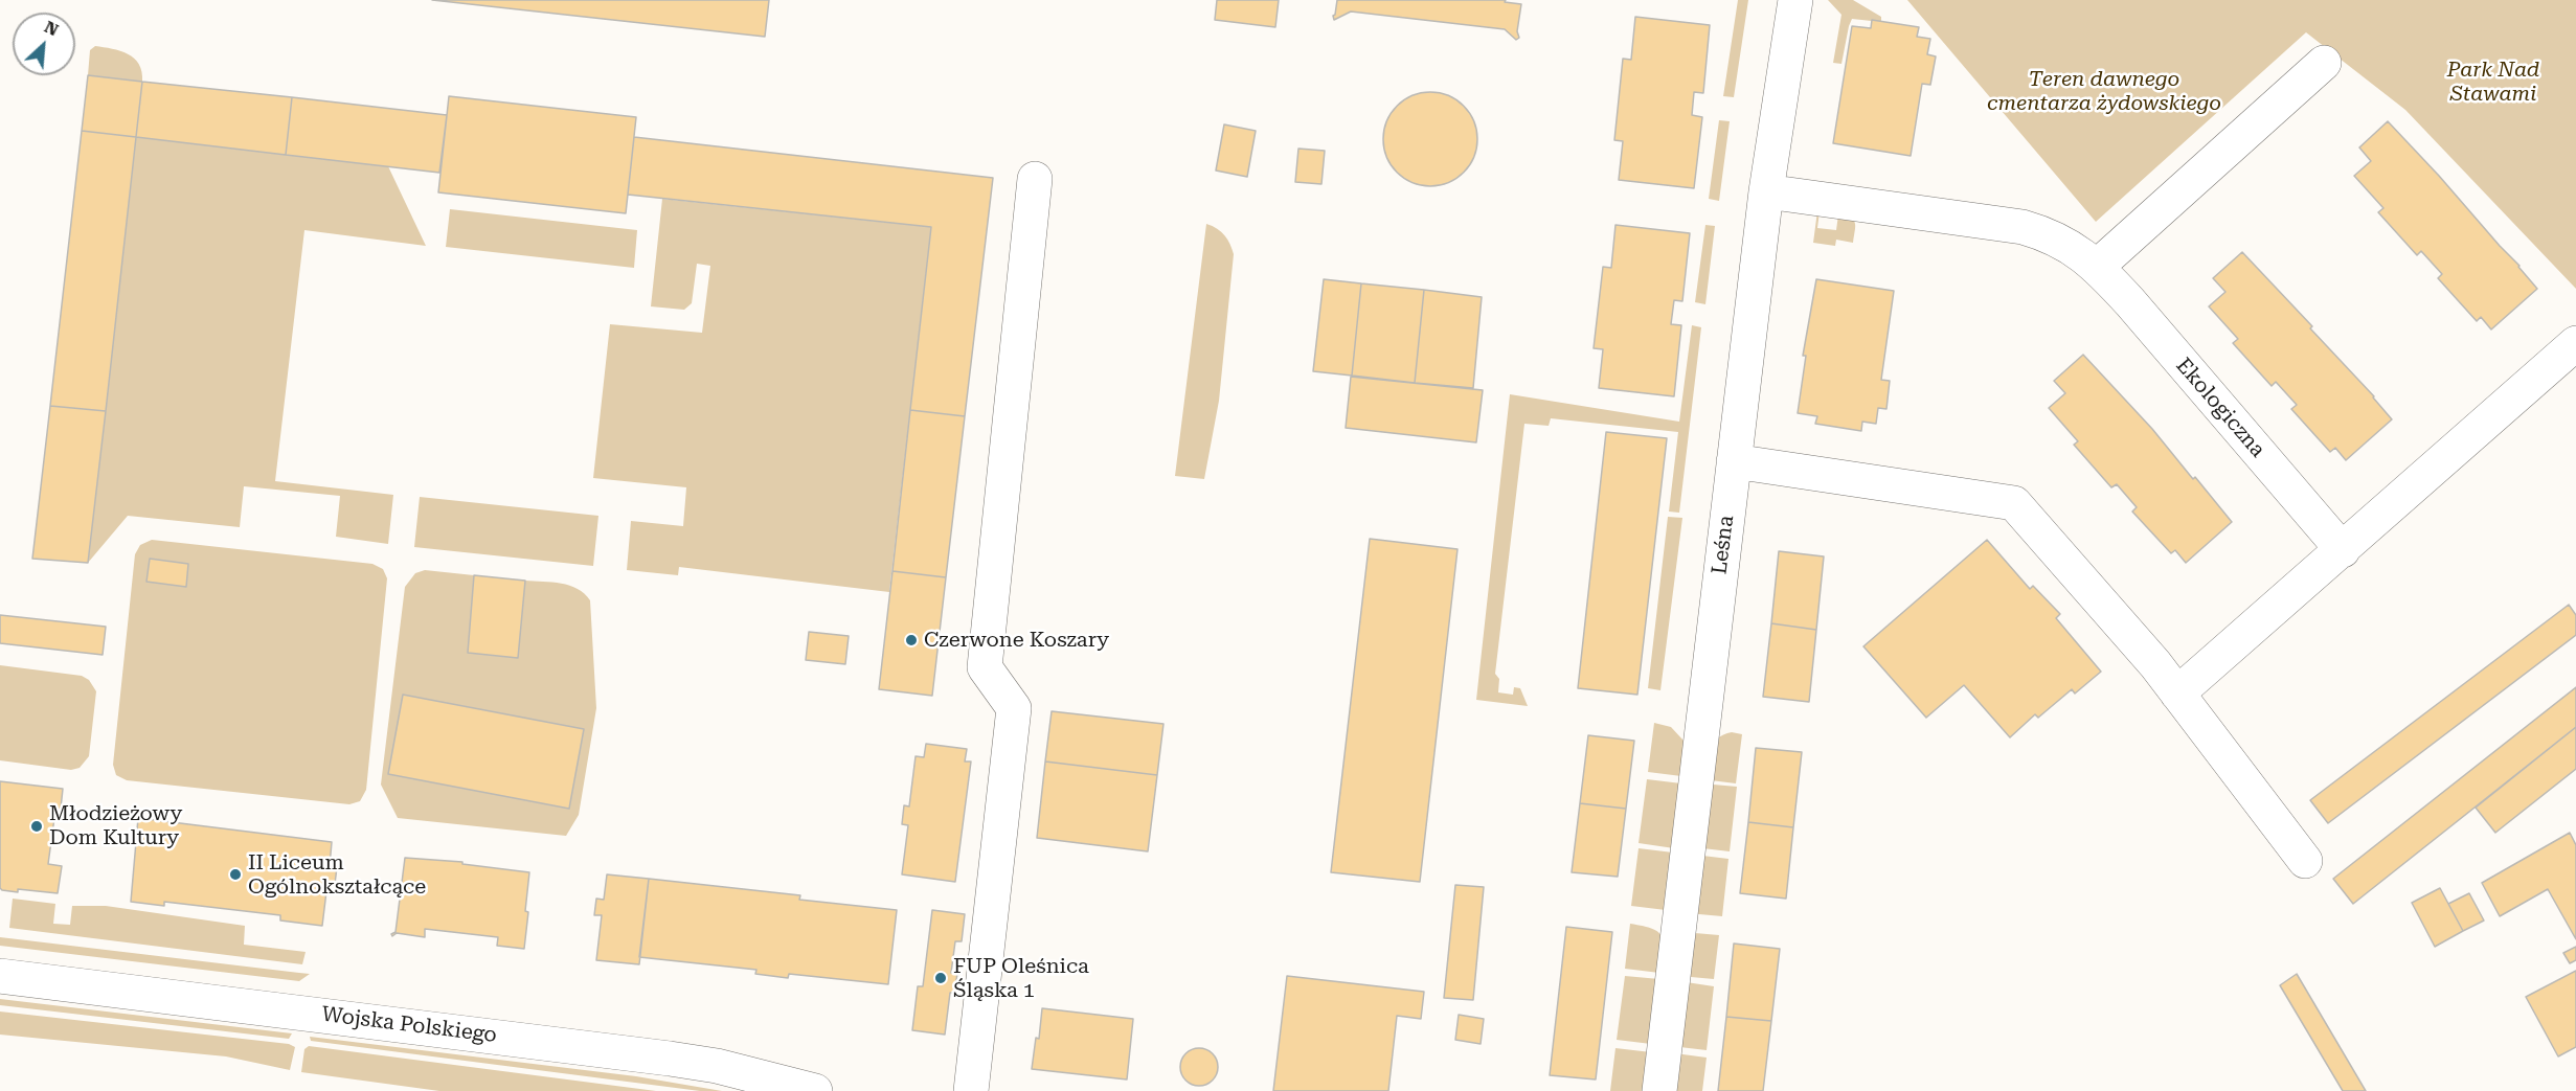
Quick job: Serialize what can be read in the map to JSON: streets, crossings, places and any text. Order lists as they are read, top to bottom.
{
  "streets": {
    "street": ["Ekologiczna", "Leśna", "Wojska Polskiego"]
  },
  "crossings": [
    ["Ekologiczna", "Leśna"]
  ],
  "parks": ["Park Nad Stawami", "Teren dawnego cmentarza żydowskiego"],
  "places": [
    "Czerwone Koszary",
    "Młodzieżowy Dom Kultury",
    "II Liceum Ogólnokształcące",
    "FUP Oleśnica Śląska 1"
  ],
  "north": "top right"
}
